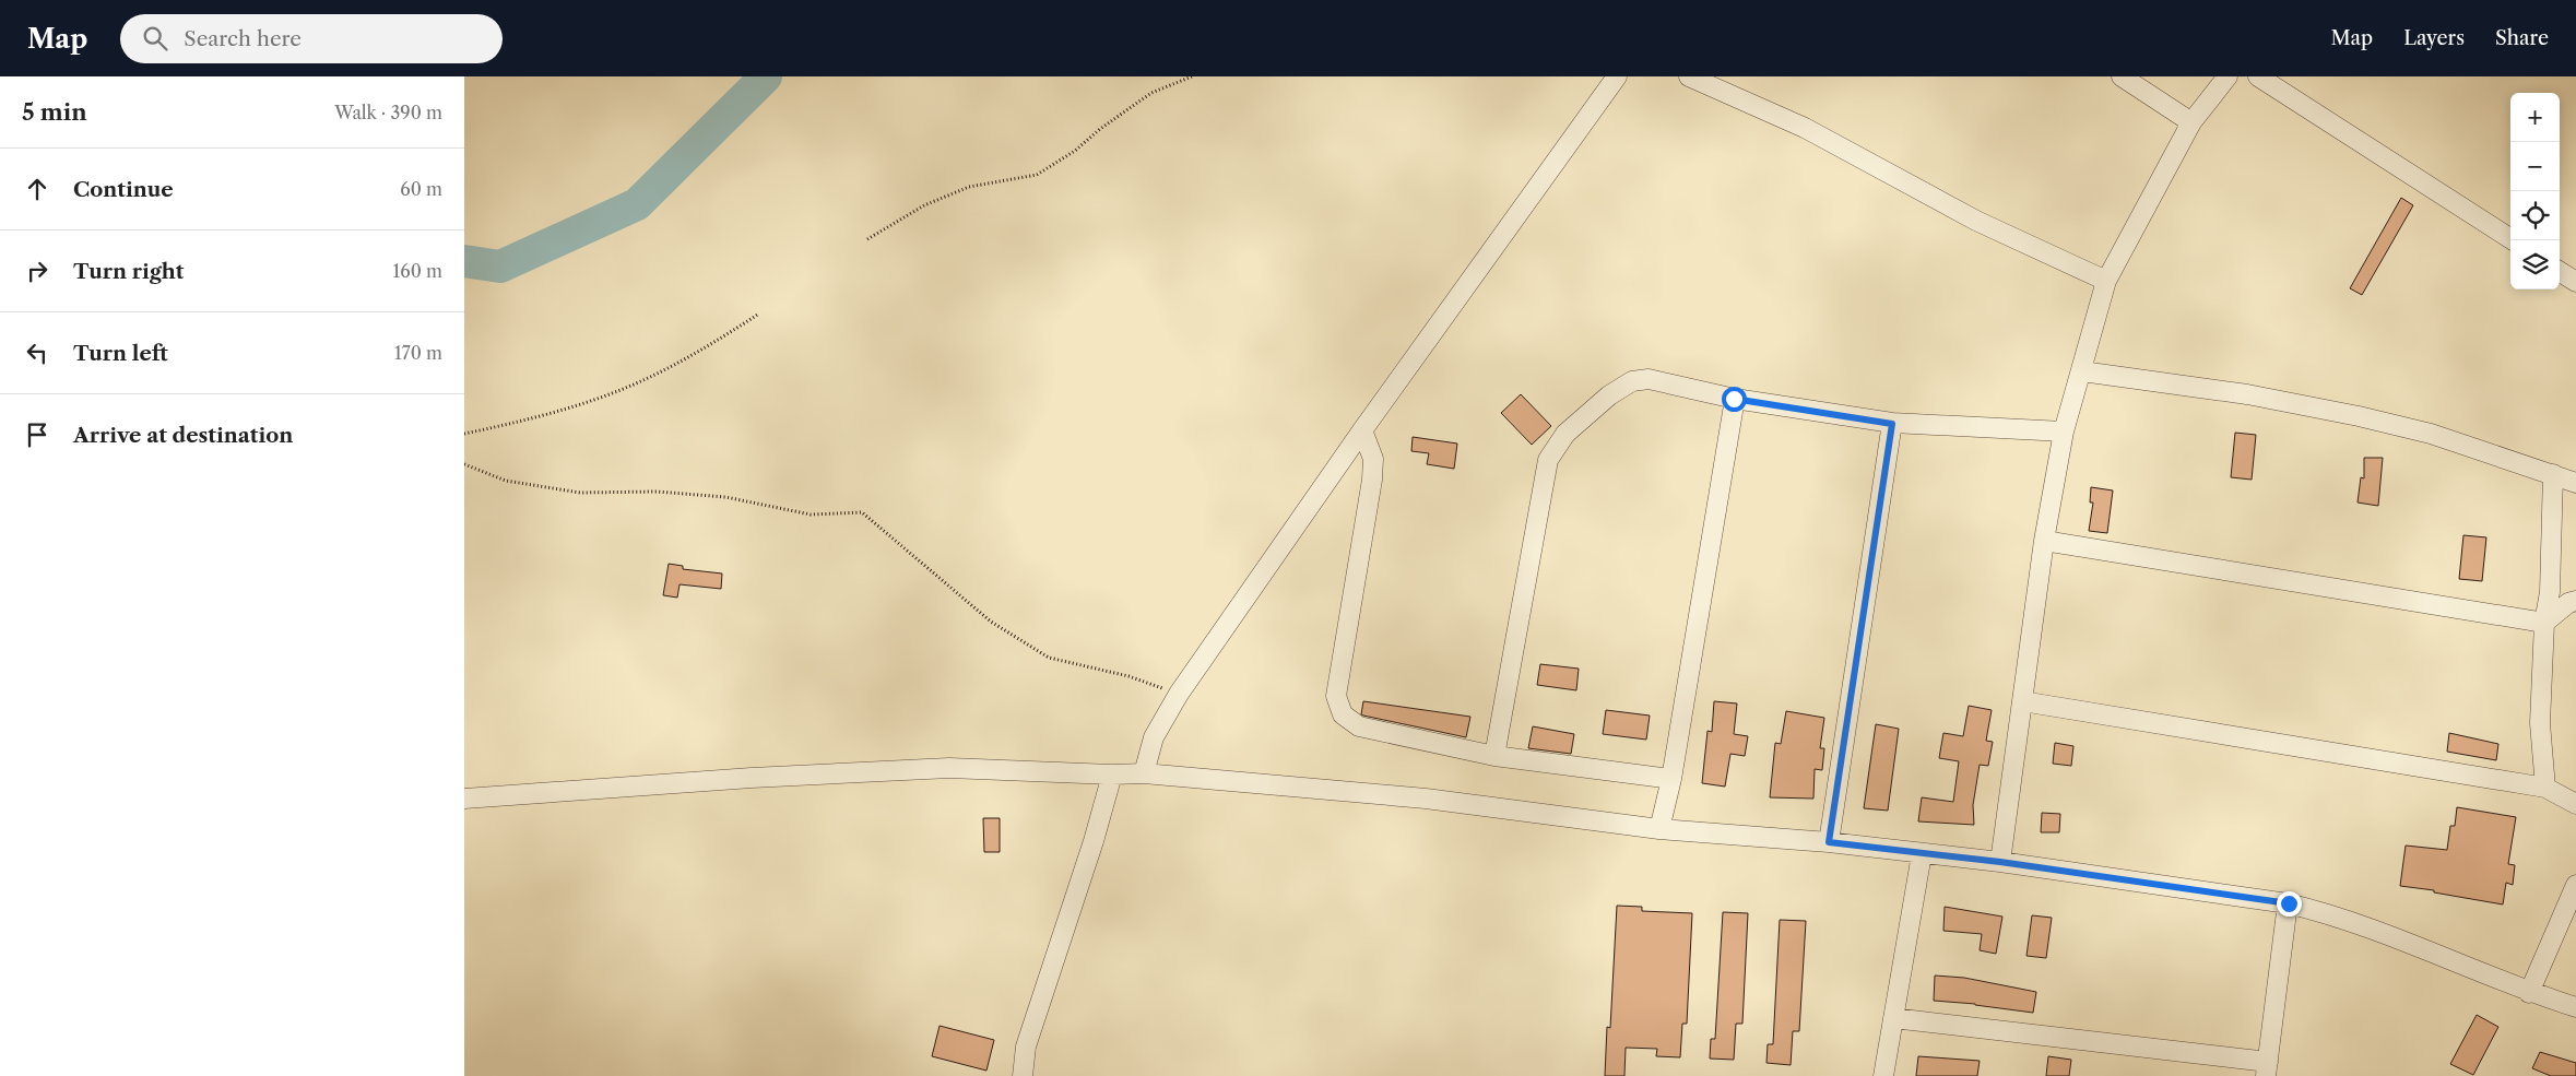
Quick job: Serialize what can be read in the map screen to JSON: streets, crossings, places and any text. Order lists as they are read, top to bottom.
{
  "page": {
    "header": "Map",
    "search": "Search here",
    "nav": ["Map", "Layers", "Share"],
    "heading": ["5 min", "Walk · 390 m"],
    "map_buttons": ["+", "−"],
    "list": [
      ["Continue", "60 m"],
      ["Turn right", "160 m"],
      ["Turn left", "170 m"],
      "Arrive at destination"
    ]
  }
}
